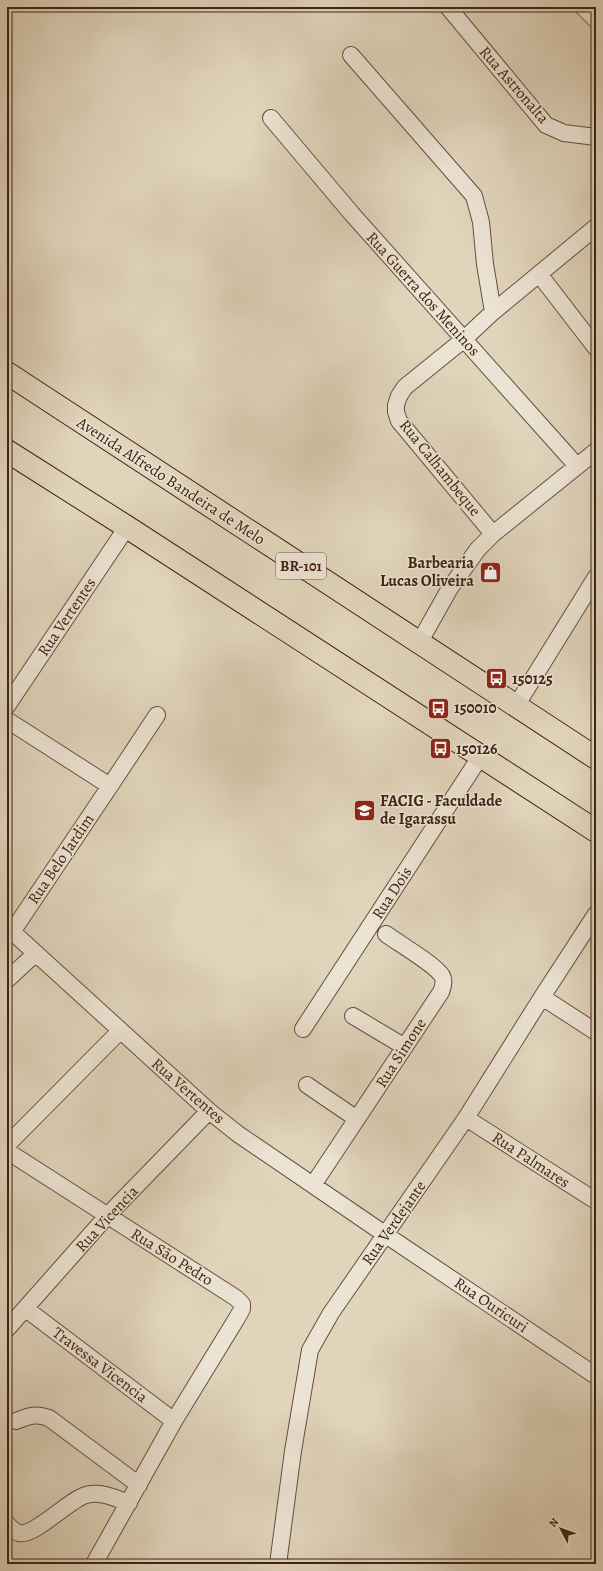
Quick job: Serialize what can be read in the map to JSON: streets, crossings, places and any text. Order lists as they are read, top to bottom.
{
  "streets": {
    "highway": ["Avenida Alfredo Bandeira de Melo", "BR-101"],
    "street": [
      "Rua Astronalta",
      "Rua Guerra dos Meninos",
      "Rua Calhambeque",
      "Rua Vertentes",
      "Rua Belo Jardim",
      "Rua Dois",
      "Rua Simone",
      "Rua Palmares",
      "Rua Vicencia",
      "Rua Verdejante",
      "Rua São Pedro",
      "Rua Ouricuri",
      "Travessa Vicencia"
    ]
  },
  "crossings": [
    ["Rua Guerra dos Meninos", "Rua Calhambeque"],
    ["Rua Vertentes", "Rua Belo Jardim"],
    ["Rua Vertentes", "Rua Simone"],
    ["Rua Vertentes", "Rua Vicencia"],
    ["Rua Vertentes", "Rua Verdejante"],
    ["Rua Vertentes", "Rua Ouricuri"],
    ["Rua Palmares", "Rua Verdejante"],
    ["Rua Vicencia", "Rua São Pedro"],
    ["Rua Vicencia", "Travessa Vicencia"],
    ["Rua Verdejante", "Rua Ouricuri"],
    ["Rua São Pedro", "Travessa Vicencia"]
  ],
  "places": {
    "shop": ["Barbearia Lucas Oliveira"],
    "bus stop": ["150125", "150010", "150126"],
    "school or university": ["FACIG - Faculdade de Igarassu"]
  },
  "north": "top left"
}
